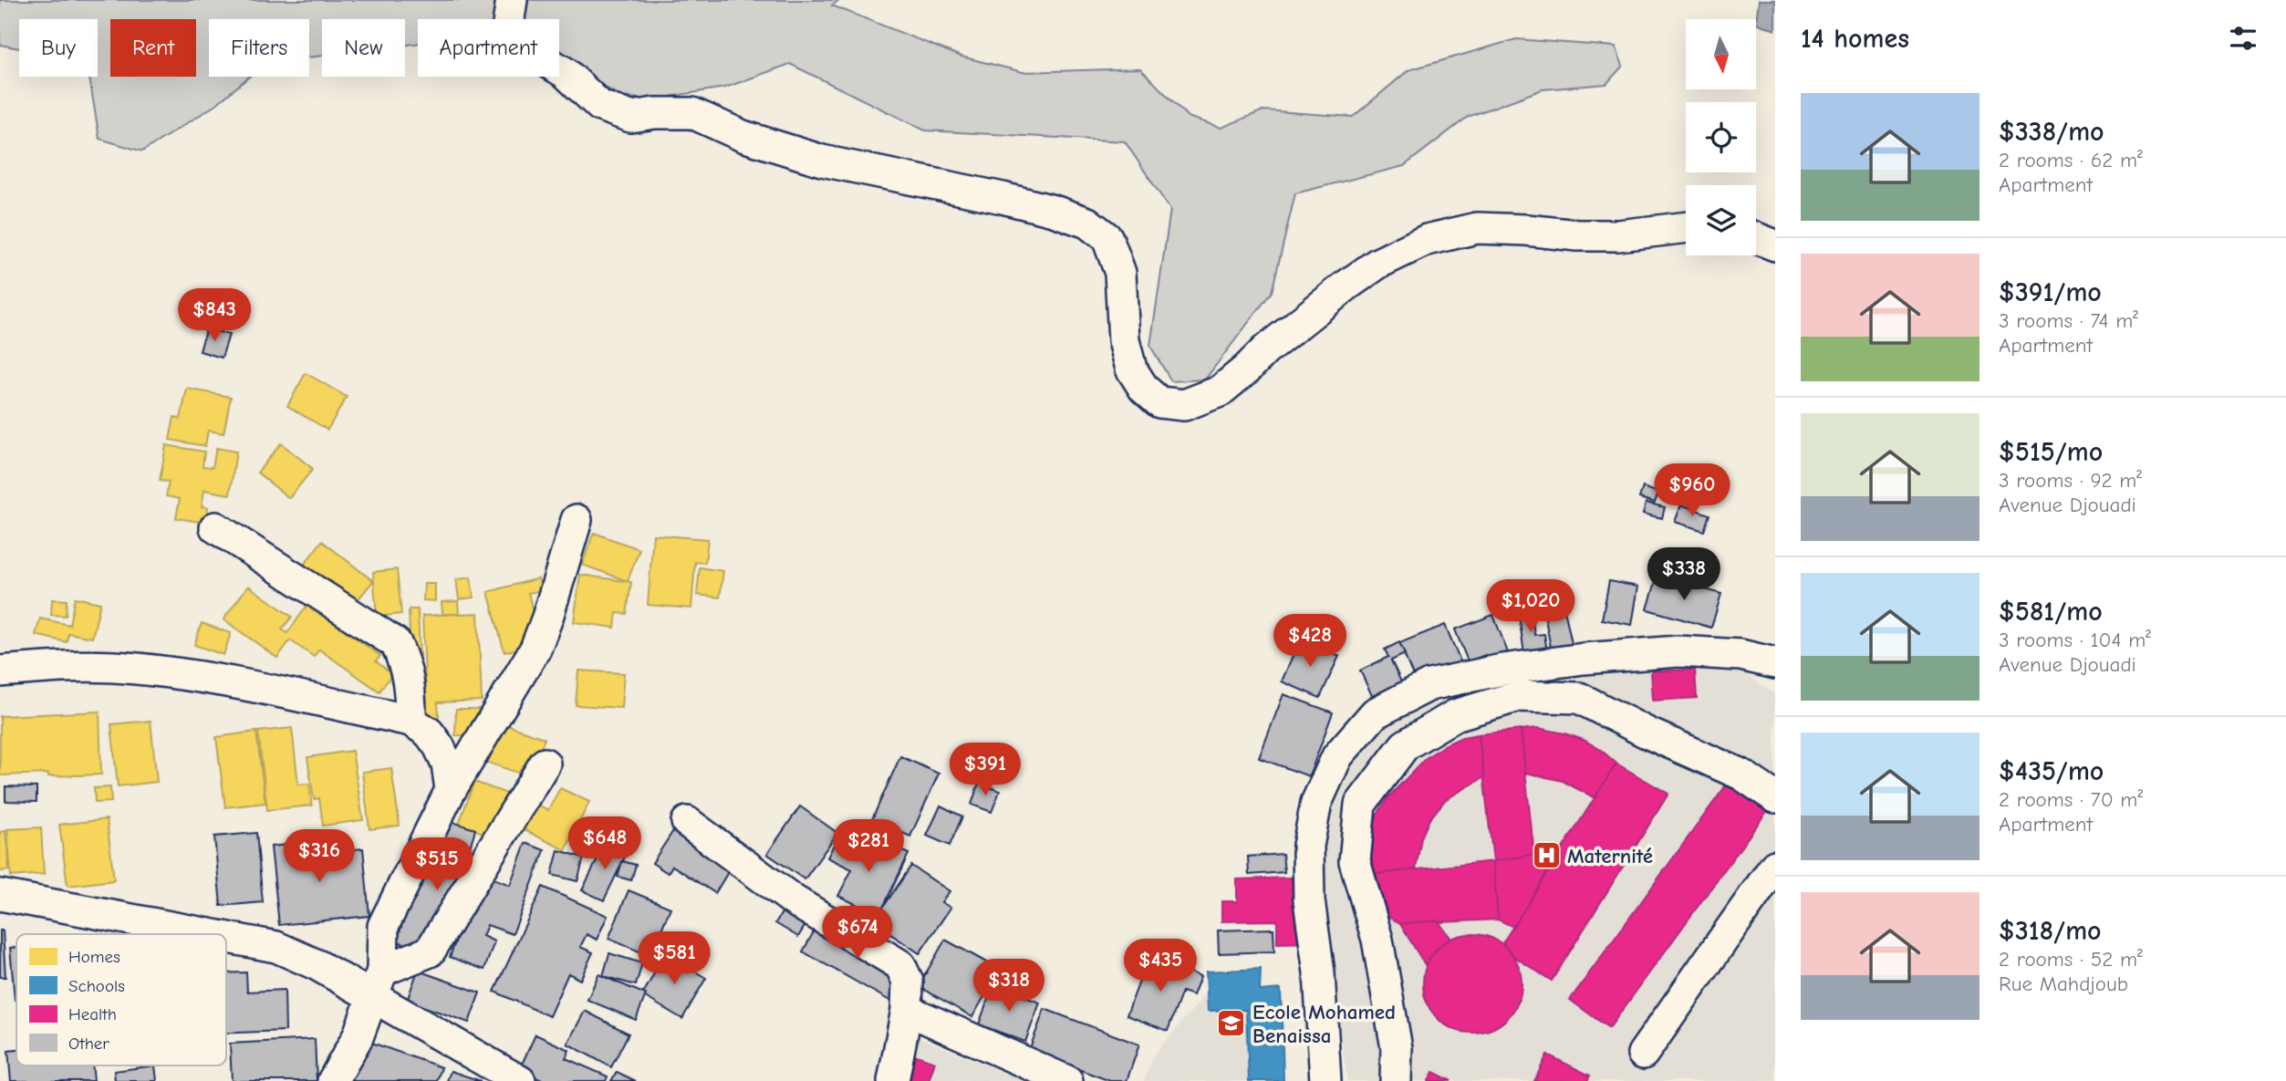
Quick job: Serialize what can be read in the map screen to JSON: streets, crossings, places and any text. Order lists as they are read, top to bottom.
{
  "places": {
    "hospital": ["Maternité"],
    "school or university": ["Ecole Mohamed Benaissa"]
  },
  "legend": [
    "Homes",
    "Schools",
    "Health",
    "Other"
  ],
  "north": "bottom",
  "page": {
    "heading": "14 homes",
    "chip": [
      "Buy",
      "Rent",
      "Filters",
      "New",
      "Apartment"
    ],
    "list": [
      {
        "name": "$338/mo",
        "note": "2 rooms · 62 m² · Apartment"
      },
      {
        "name": "$391/mo",
        "note": "3 rooms · 74 m² · Apartment"
      },
      {
        "name": "$515/mo",
        "note": "3 rooms · 92 m² · Avenue Djouadi"
      },
      {
        "name": "$581/mo",
        "note": "3 rooms · 104 m² · Avenue Djouadi"
      },
      {
        "name": "$435/mo",
        "note": "2 rooms · 70 m² · Apartment"
      },
      {
        "name": "$318/mo",
        "note": "2 rooms · 52 m² · Rue Mahdjoub"
      }
    ],
    "price": [
      "$843",
      "$960",
      "$338",
      "$1,020",
      "$428",
      "$391",
      "$648",
      "$281",
      "$316",
      "$515",
      "$674",
      "$581",
      "$435",
      "$318"
    ]
  }
}
